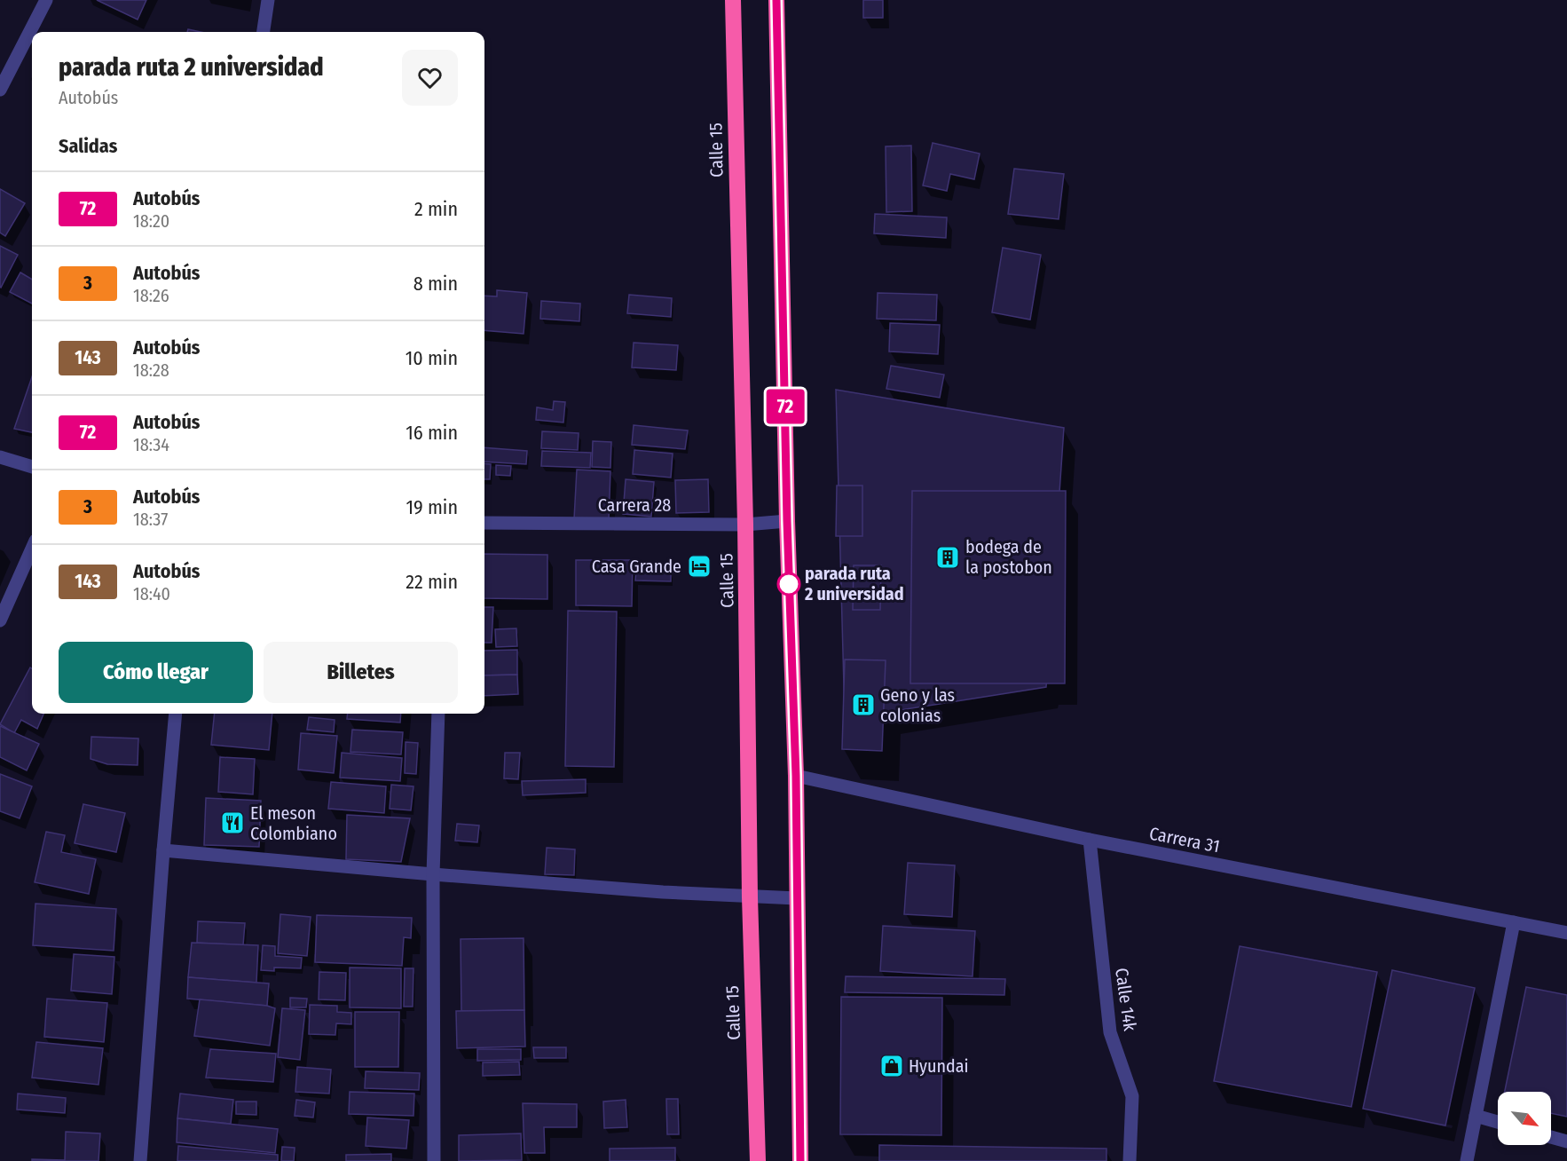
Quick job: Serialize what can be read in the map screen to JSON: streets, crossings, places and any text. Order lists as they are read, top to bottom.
{
  "streets": {
    "highway": ["Calle 15"],
    "street": ["Carrera 28", "Carrera 31", "Calle 14k"]
  },
  "crossings": [
    ["Calle 15", "Carrera 28"],
    ["Carrera 31", "Calle 14k"]
  ],
  "places": {
    "building": ["bodega de la postobon", "Geno y las colonias"],
    "hotel": ["Casa Grande"],
    "other": ["parada ruta 2 universidad"],
    "restaurant": ["El meson Colombiano"],
    "shop": ["Hyundai"]
  },
  "lines": ["bus line 72"],
  "north": "bottom right",
  "page": {
    "on_map": "72",
    "heading": [
      ["parada ruta 2 universidad", "Autobús"],
      "Salidas"
    ],
    "list": [
      {
        "mark": "72",
        "name": "Autobús",
        "note": "18:20",
        "value": "2 min"
      },
      {
        "mark": "3",
        "name": "Autobús",
        "note": "18:26",
        "value": "8 min"
      },
      {
        "mark": "143",
        "name": "Autobús",
        "note": "18:28",
        "value": "10 min"
      },
      {
        "mark": "72",
        "name": "Autobús",
        "note": "18:34",
        "value": "16 min"
      },
      {
        "mark": "3",
        "name": "Autobús",
        "note": "18:37",
        "value": "19 min"
      },
      {
        "mark": "143",
        "name": "Autobús",
        "note": "18:40",
        "value": "22 min"
      }
    ],
    "buttons": ["Cómo llegar", "Billetes"]
  }
}
